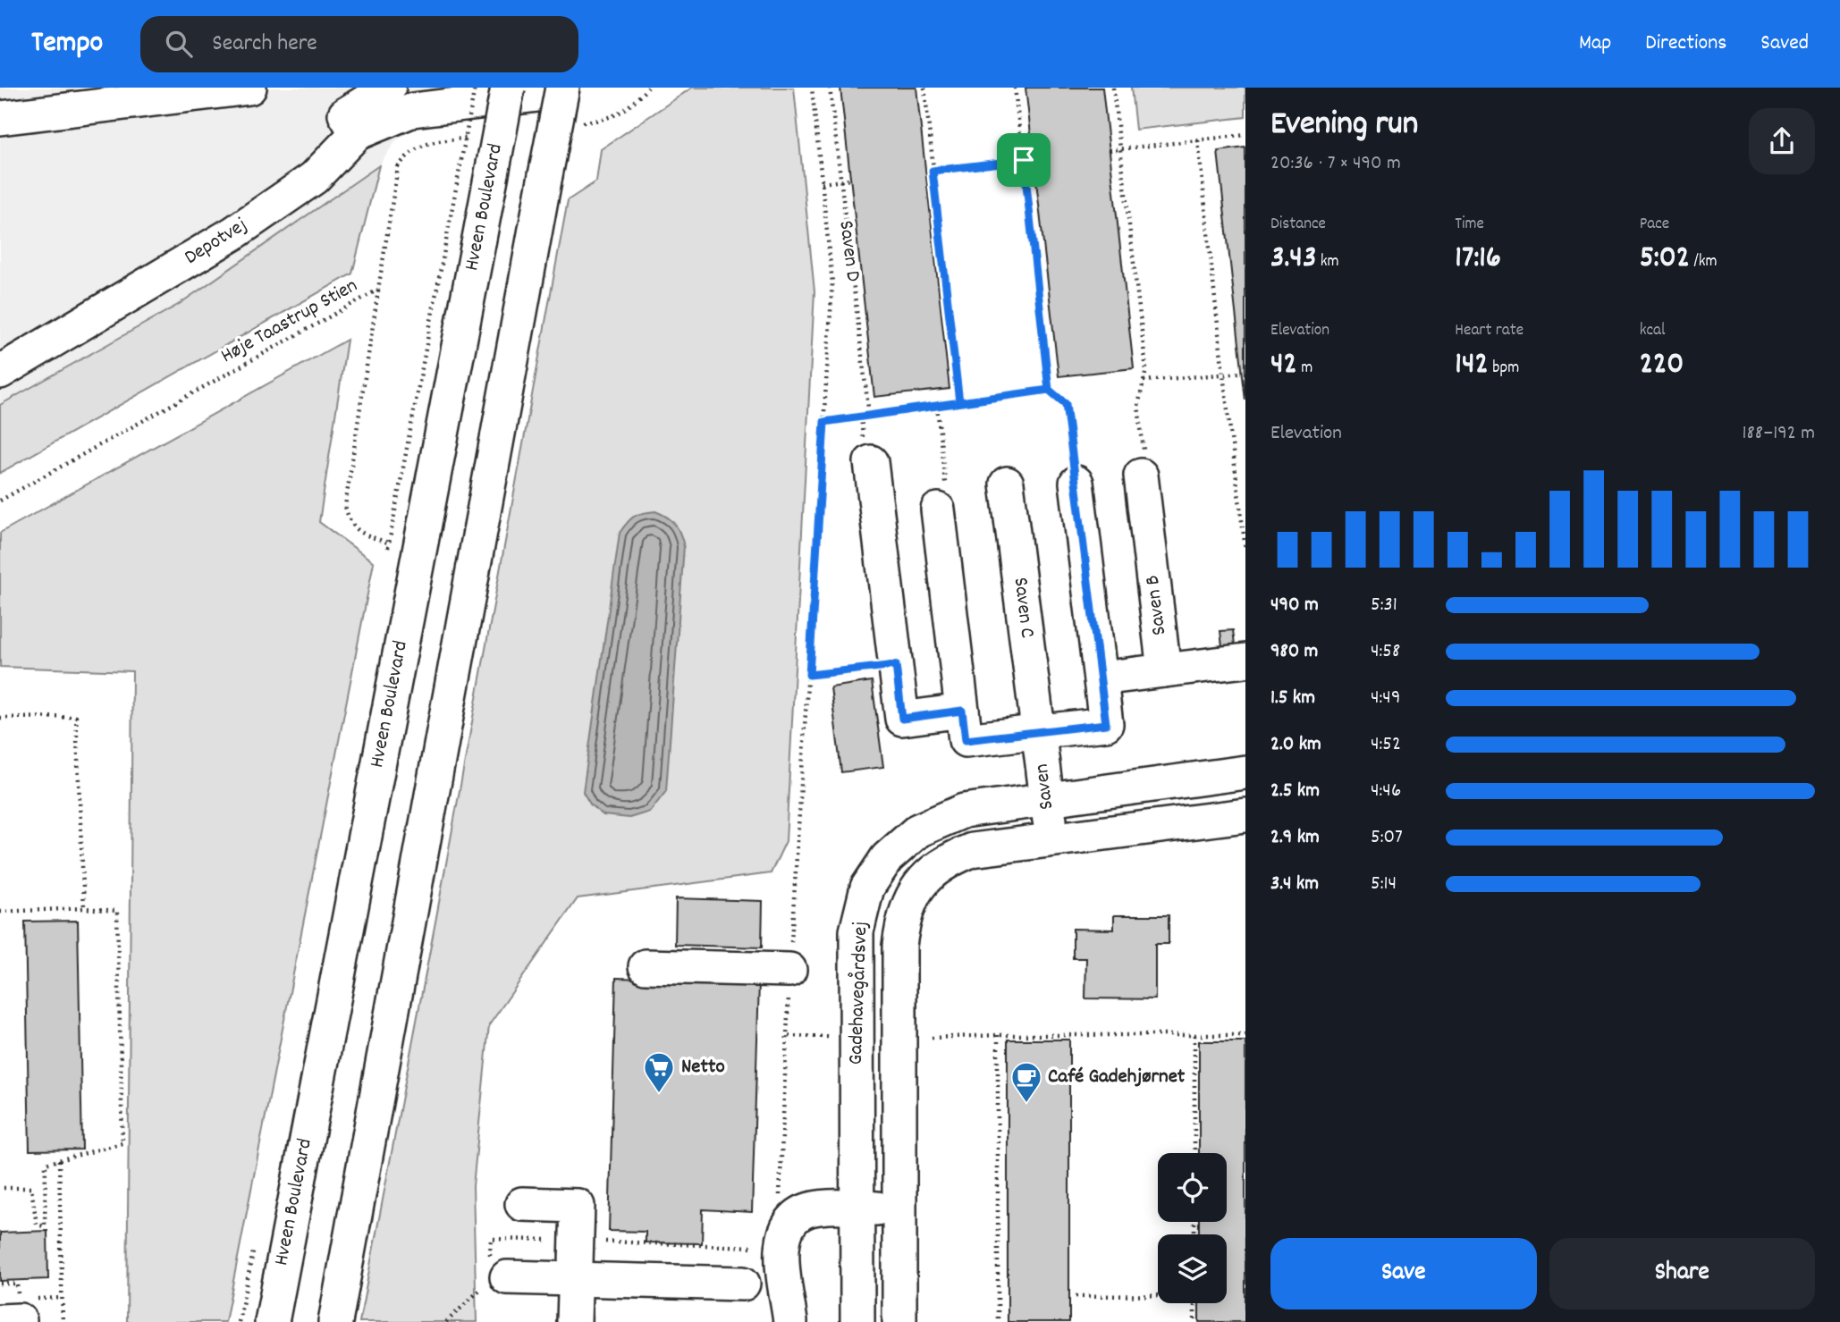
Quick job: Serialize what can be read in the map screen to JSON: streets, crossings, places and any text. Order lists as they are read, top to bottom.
{
  "streets": {
    "street": [
      "Hveen Boulevard",
      "Depotvej",
      "Saven B",
      "Saven C",
      "Saven",
      "Gadehavegårdsvej"
    ],
    "path": ["Saven D", "Høje Taastrup Stien"]
  },
  "crossings": [
    ["Hveen Boulevard", "Høje Taastrup Stien"],
    ["Saven C", "Saven"],
    ["Saven", "Gadehavegårdsvej"]
  ],
  "places": {
    "supermarket": ["Netto"],
    "cafe": ["Café Gadehjørnet"]
  },
  "page": {
    "header": "Tempo",
    "search": "Search here",
    "nav": ["Map", "Directions", "Saved"],
    "heading": ["Evening run", "20:36 · 7 × 490 m"],
    "stats": [
      ["Distance", "3.43 km"],
      ["Time", "17:16"],
      ["Pace", "5:02 /km"],
      ["Elevation", "42 m"],
      ["Heart rate", "142 bpm"],
      ["kcal", "220"]
    ],
    "chart": ["Elevation", "188–192 m"],
    "list": [
      {
        "name": "490 m",
        "note": "5:31"
      },
      {
        "name": "980 m",
        "note": "4:58"
      },
      {
        "name": "1.5 km",
        "note": "4:49"
      },
      {
        "name": "2.0 km",
        "note": "4:52"
      },
      {
        "name": "2.5 km",
        "note": "4:46"
      },
      {
        "name": "2.9 km",
        "note": "5:07"
      },
      {
        "name": "3.4 km",
        "note": "5:14"
      }
    ],
    "buttons": ["Save", "Share"]
  }
}
